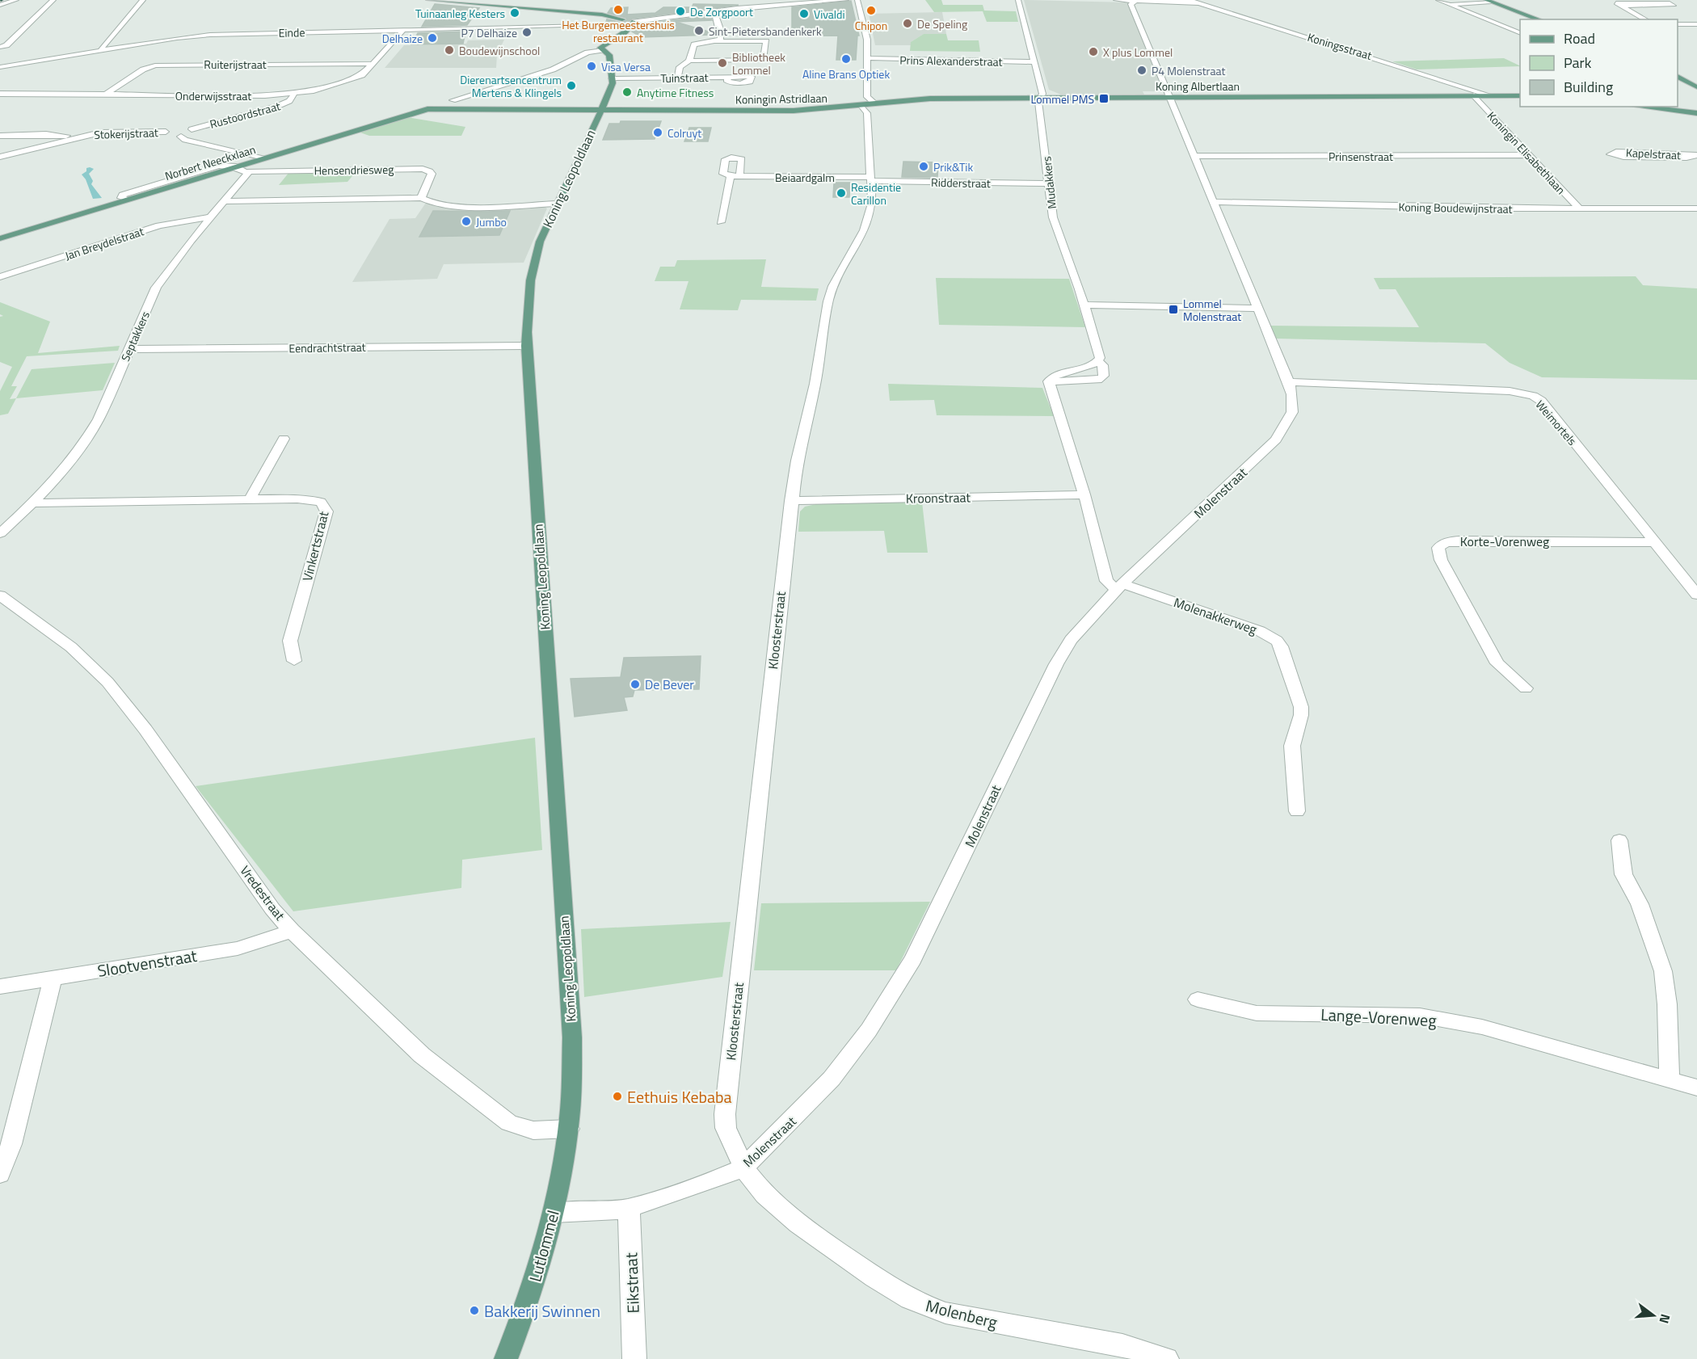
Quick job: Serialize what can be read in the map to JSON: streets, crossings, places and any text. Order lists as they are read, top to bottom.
{
  "streets": {
    "main road": [
      "Koning Albertlaan",
      "Koningin Astridlaan",
      "Norbert Neeckxlaan",
      "Koning Leopoldlaan",
      "Lutlommel"
    ],
    "street": [
      "Einde",
      "Koningsstraat",
      "Prins Alexanderstraat",
      "Ruiterijstraat",
      "Tuinstraat",
      "Onderwijsstraat",
      "Rustoordstraat",
      "Stokerijstraat",
      "Koningin Elisabethlaan",
      "Kapelstraat",
      "Prinsenstraat",
      "Hensendriesweg",
      "Beiaardgalm",
      "Ridderstraat",
      "Mudakkers",
      "Koning Boudewijnstraat",
      "Jan Breydelstraat",
      "Septakkers",
      "Eendrachtstraat",
      "Weimortels",
      "Molenstraat",
      "Kroonstraat",
      "Korte-Vorenweg",
      "Vinkertstraat",
      "Molenakkerweg",
      "Kloosterstraat",
      "Vredestraat",
      "Slootvenstraat",
      "Lange-Vorenweg",
      "Eikstraat",
      "Molenberg"
    ]
  },
  "crossings": [
    ["Einde", "Onderwijsstraat"],
    ["Koningsstraat", "Koning Albertlaan"],
    ["Prins Alexanderstraat", "Mudakkers"],
    ["Ruiterijstraat", "Onderwijsstraat"],
    ["Tuinstraat", "Koning Leopoldlaan"],
    ["Koning Albertlaan", "Koningin Astridlaan"],
    ["Koning Albertlaan", "Koningin Elisabethlaan"],
    ["Koning Albertlaan", "Mudakkers"],
    ["Koning Albertlaan", "Molenstraat"],
    ["Onderwijsstraat", "Rustoordstraat"],
    ["Koningin Astridlaan", "Norbert Neeckxlaan"],
    ["Koningin Astridlaan", "Koning Leopoldlaan"],
    ["Koningin Astridlaan", "Kloosterstraat"],
    ["Rustoordstraat", "Stokerijstraat"],
    ["Stokerijstraat", "Norbert Neeckxlaan"],
    ["Koningin Elisabethlaan", "Prinsenstraat"],
    ["Koningin Elisabethlaan", "Koning Boudewijnstraat"],
    ["Prinsenstraat", "Molenstraat"],
    ["Hensendriesweg", "Septakkers"],
    ["Beiaardgalm", "Ridderstraat"],
    ["Beiaardgalm", "Kloosterstraat"],
    ["Koning Leopoldlaan", "Eendrachtstraat"],
    ["Koning Leopoldlaan", "Vredestraat"],
    ["Koning Leopoldlaan", "Lutlommel"],
    ["Ridderstraat", "Mudakkers"],
    ["Ridderstraat", "Kloosterstraat"],
    ["Koning Boudewijnstraat", "Molenstraat"],
    ["Jan Breydelstraat", "Septakkers"],
    ["Septakkers", "Eendrachtstraat"],
    ["Septakkers", "Vinkertstraat"],
    ["Weimortels", "Molenstraat"],
    ["Weimortels", "Korte-Vorenweg"],
    ["Molenstraat", "Molenakkerweg"],
    ["Molenstraat", "Kloosterstraat"],
    ["Molenstraat", "Lutlommel"],
    ["Molenstraat", "Eikstraat"],
    ["Molenstraat", "Molenberg"],
    ["Kroonstraat", "Kloosterstraat"],
    ["Kloosterstraat", "Molenberg"],
    ["Vredestraat", "Slootvenstraat"],
    ["Vredestraat", "Lutlommel"]
  ],
  "places": {
    "other": [
      "Het Burgemeestershuis restaurant",
      "Chipon",
      "De Zorgpoort",
      "Tuinaanleg Kesters",
      "Vivaldi",
      "De Speling",
      "Sint-Pietersbandenkerk",
      "P7 Delhaize",
      "Delhaize",
      "Boudewijnschool",
      "X plus Lommel",
      "Aline Brans Optiek",
      "Bibliotheek Lommel",
      "Visa Versa",
      "P4 Molenstraat",
      "Dierenartsencentrum Mertens & Klingels",
      "Anytime Fitness",
      "Colruyt",
      "Prik&Tik",
      "Residentie Carillon",
      "Jumbo",
      "De Bever",
      "Eethuis Kebaba",
      "Bakkerij Swinnen"
    ],
    "transit": ["Lommel PMS", "Lommel Molenstraat"]
  },
  "legend": ["Road", "Park", "Building"],
  "north": "right"
}
